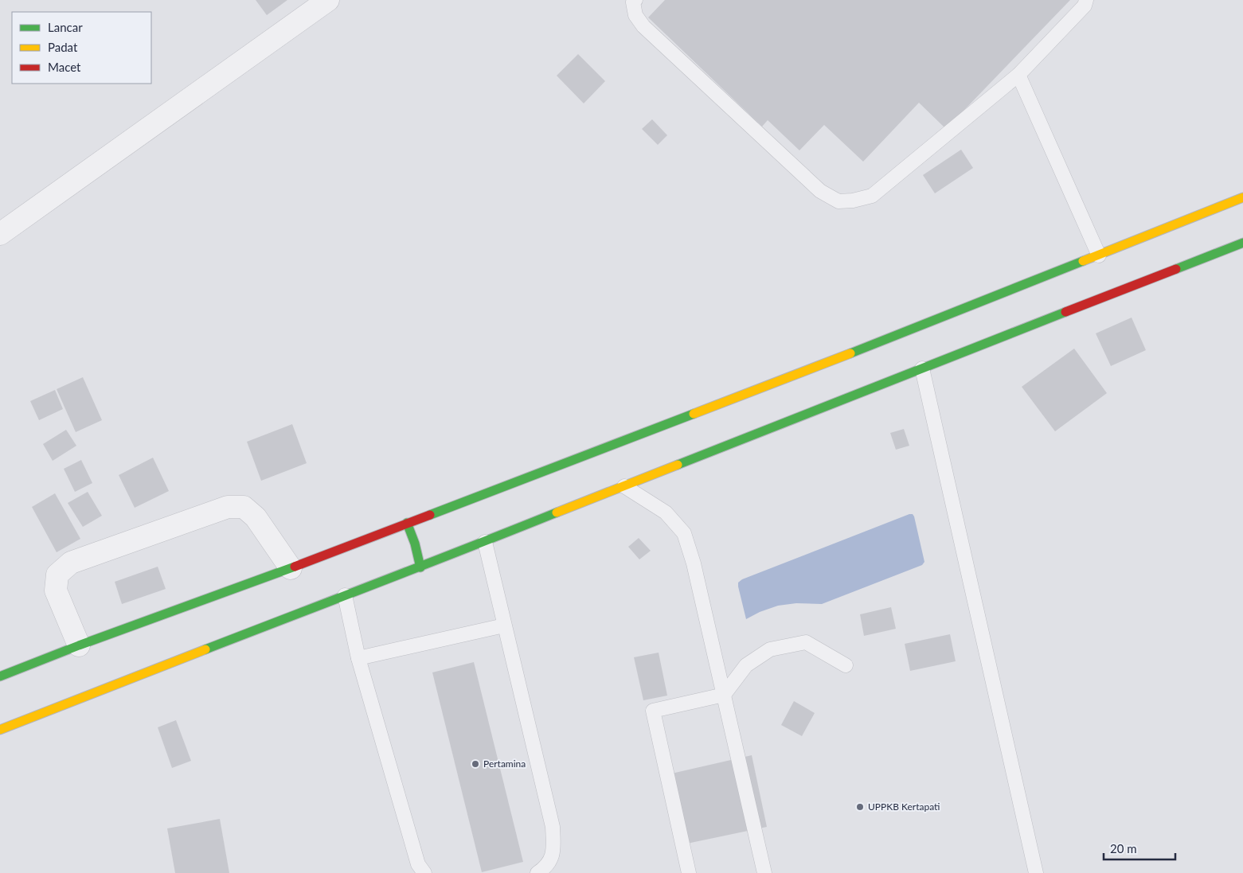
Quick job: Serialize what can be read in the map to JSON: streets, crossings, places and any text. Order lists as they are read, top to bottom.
{
  "places": ["Pertamina", "UPPKB Kertapati"],
  "legend": ["Lancar", "Padat", "Macet"],
  "scale_bar": "20 m"
}
